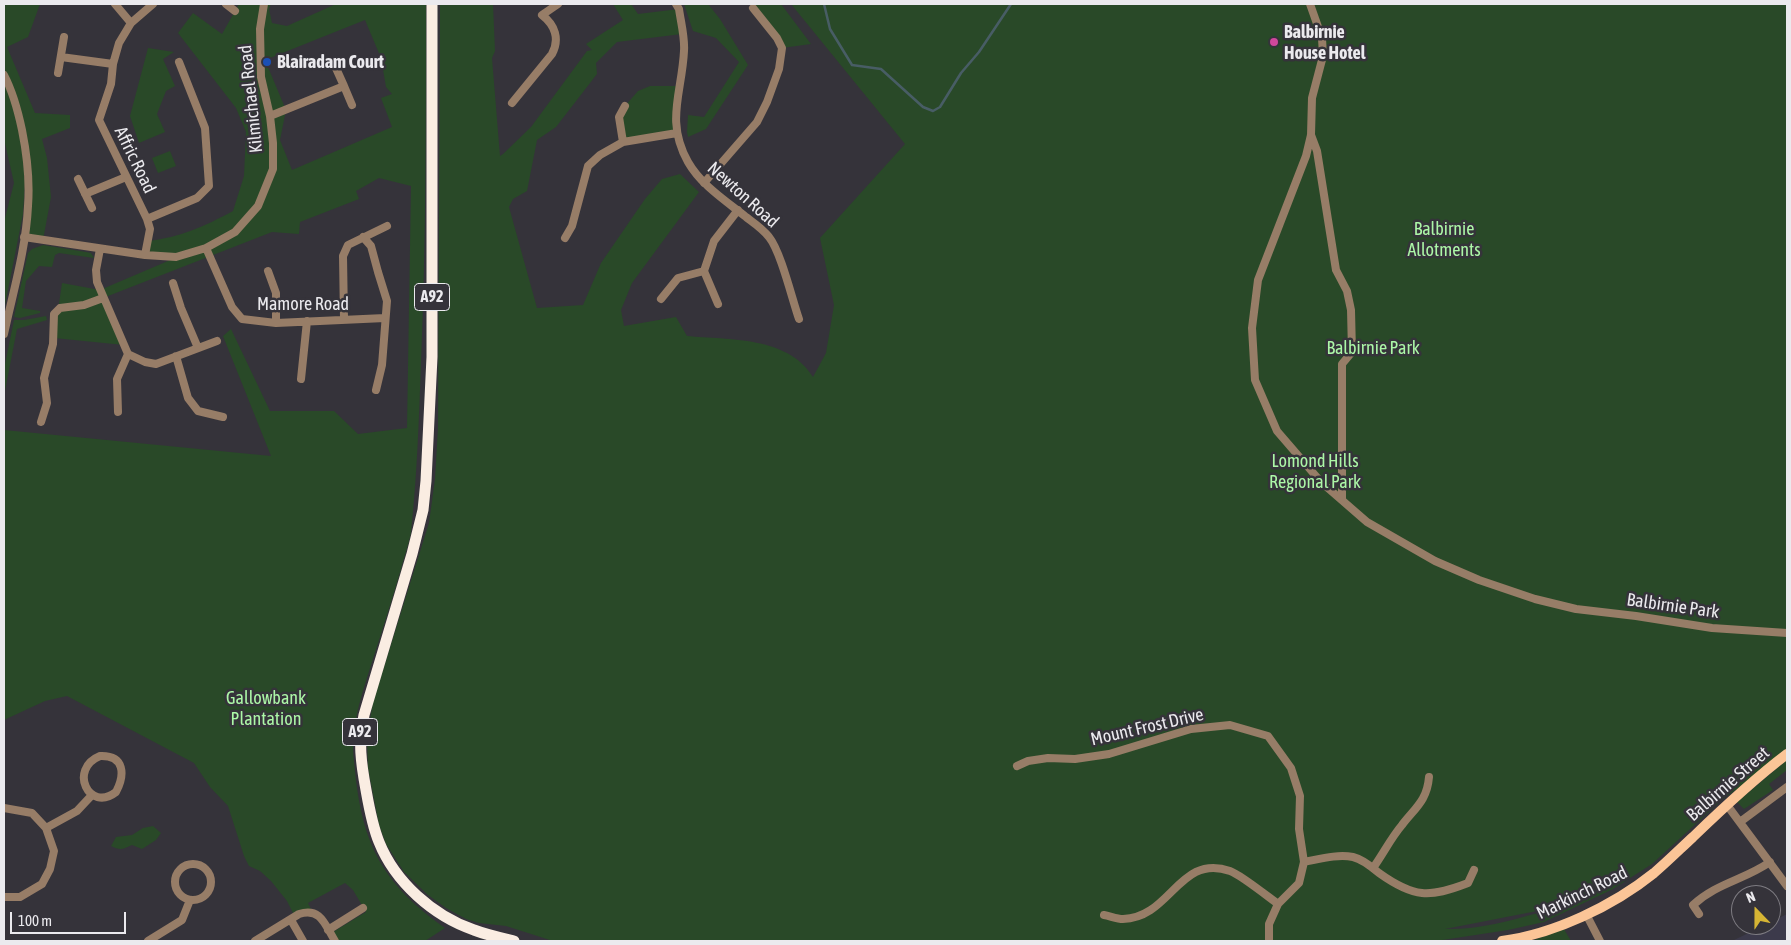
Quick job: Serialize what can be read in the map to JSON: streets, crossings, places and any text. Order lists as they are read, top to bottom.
{
  "streets": {
    "highway": ["A92"],
    "main road": ["Balbirnie Street", "Markinch Road"],
    "street": [
      "Kilmichael Road",
      "Affric Road",
      "Newton Road",
      "Mamore Road",
      "Balbirnie Park",
      "Mount Frost Drive"
    ]
  },
  "crossings": [
    ["Kilmichael Road", "Affric Road"],
    ["Kilmichael Road", "Mamore Road"],
    ["Balbirnie Street", "Markinch Road"]
  ],
  "parks": [
    "Balbirnie Allotments",
    "Balbirnie Park",
    "Lomond Hills Regional Park",
    "Gallowbank Plantation"
  ],
  "places": ["Balbirnie House Hotel", "Blairadam Court"],
  "scale_bar": "100 m",
  "north": "top"
}
